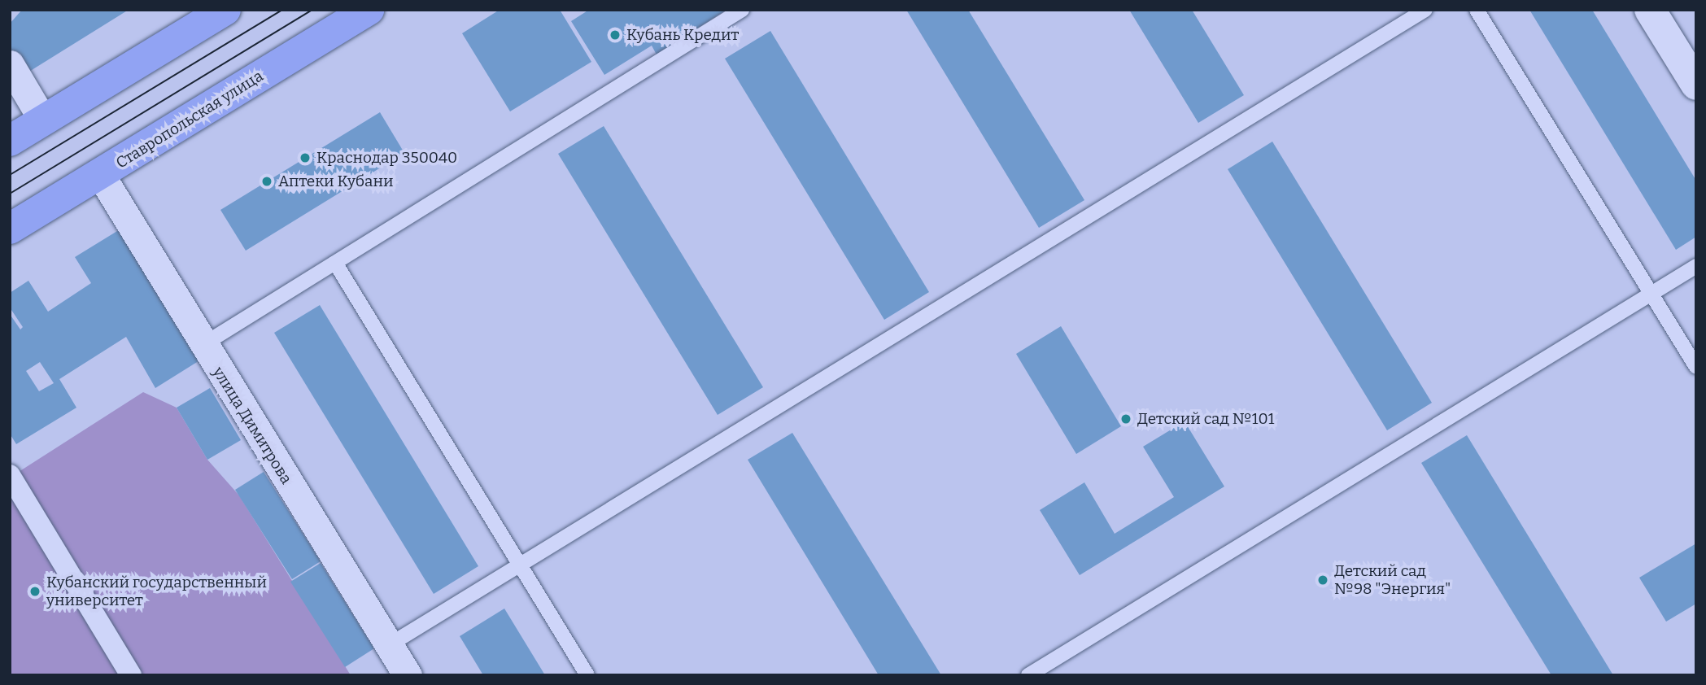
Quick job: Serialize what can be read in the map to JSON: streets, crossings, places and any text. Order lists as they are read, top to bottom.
{
  "streets": {
    "main road": ["Ставропольская улица"],
    "street": ["улица Димитрова"]
  },
  "crossings": [
    ["Ставропольская улица", "улица Димитрова"]
  ],
  "places": [
    "Кубань Кредит",
    "Краснодар 350040",
    "Аптеки Кубани",
    "Детский сад №101",
    "Детский сад №98 \"Энергия\"",
    "Кубанский государственный университет"
  ]
}
